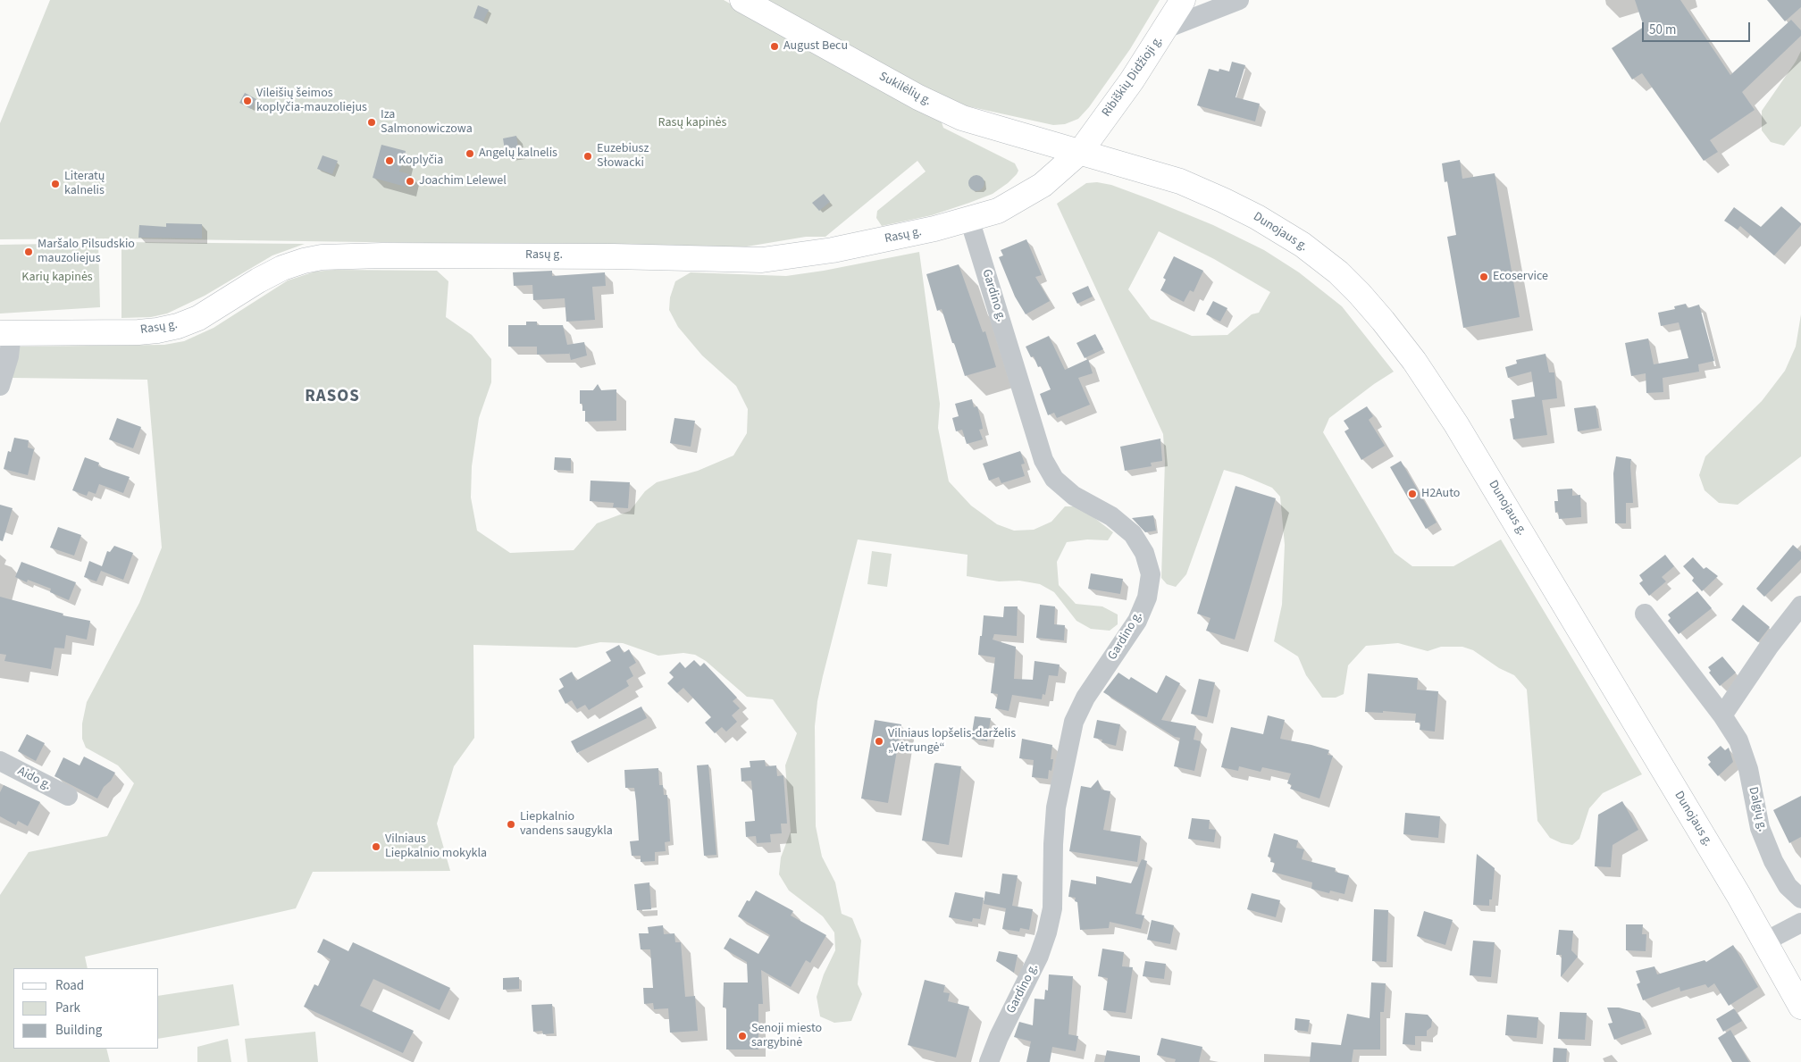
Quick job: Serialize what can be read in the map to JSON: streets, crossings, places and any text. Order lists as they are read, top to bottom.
{
  "streets": {
    "main road": [
      "Ribiškių Didžioji g.",
      "Sukilėlių g.",
      "Dunojaus g.",
      "Rasų g."
    ],
    "street": ["Gardino g.", "Aido g.", "Dalgių g."]
  },
  "crossings": [
    ["Ribiškių Didžioji g.", "Sukilėlių g."],
    ["Ribiškių Didžioji g.", "Dunojaus g."],
    ["Ribiškių Didžioji g.", "Rasų g."],
    ["Sukilėlių g.", "Dunojaus g."],
    ["Sukilėlių g.", "Rasų g."],
    ["Dunojaus g.", "Rasų g."],
    ["Rasų g.", "Gardino g."]
  ],
  "districts": ["RASOS"],
  "parks": ["Rasų kapinės", "Karių kapinės"],
  "places": [
    "August Becu",
    "Vileišių šeimos koplyčia-mauzoliejus",
    "Iza Salmonowiczowa",
    "Angelų kalnelis",
    "Euzebiusz Słowacki",
    "Koplyčia",
    "Joachim Lelewel",
    "Literatų kalnelis",
    "Maršalo Pilsudskio mauzoliejus",
    "Ecoservice",
    "H2Auto",
    "Vilniaus lopšelis-darželis „Vėtrungė“",
    "Liepkalnio vandens saugykla",
    "Vilniaus Liepkalnio mokykla",
    "Senoji miesto sargybinė"
  ],
  "legend": ["Road", "Park", "Building"],
  "scale_bar": "50 m"
}
